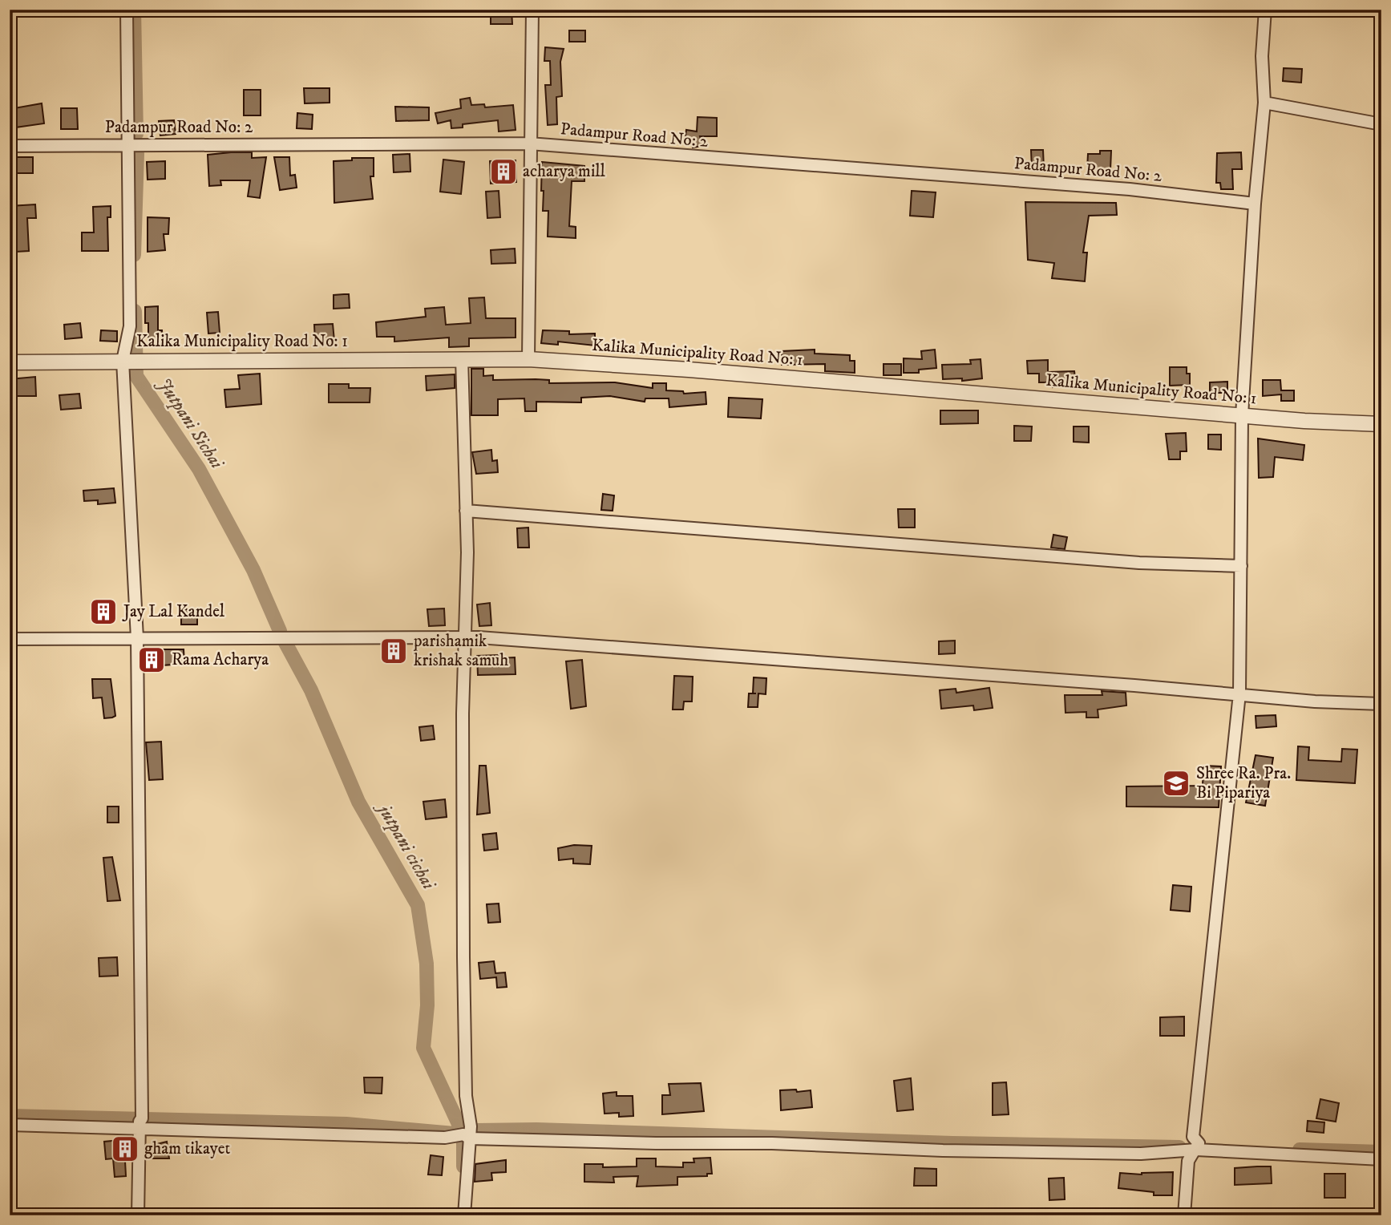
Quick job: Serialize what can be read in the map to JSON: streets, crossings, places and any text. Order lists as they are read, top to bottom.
{
  "streets": {
    "street": ["Padampur Road No: 2", "Kalika Municipality Road No: 1"]
  },
  "water": ["Jutpani Sichai", "jutpani cichai"],
  "places": {
    "building": [
      "acharya mill",
      "Jay Lal Kandel",
      "parishamik krishak samuh",
      "Rama Acharya",
      "gham tikayet"
    ],
    "school or university": ["Shree Ra. Pra. Bi Pipariya"]
  }
}
